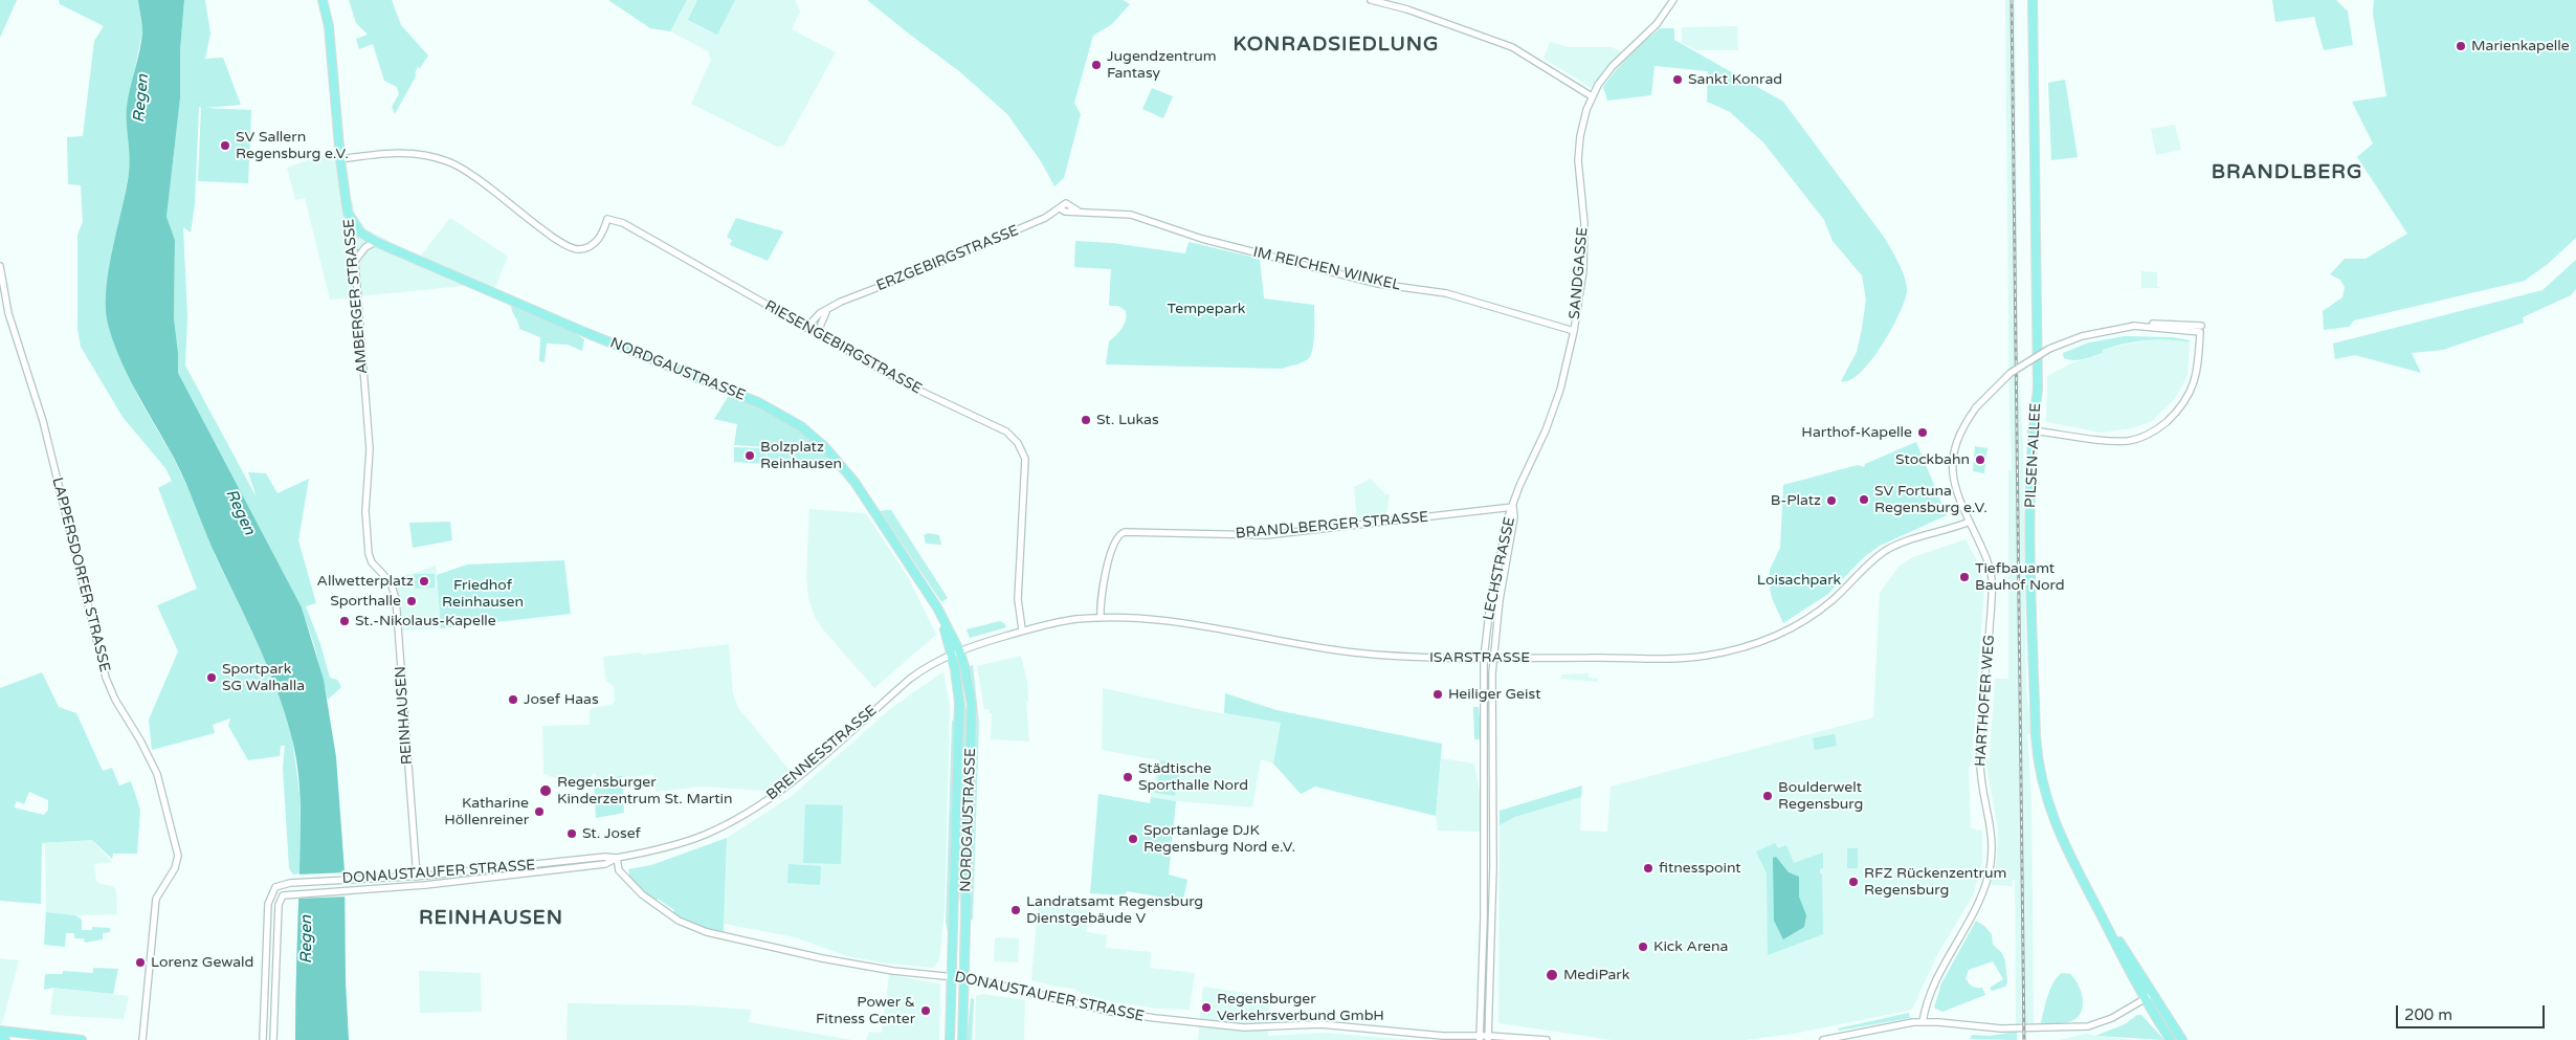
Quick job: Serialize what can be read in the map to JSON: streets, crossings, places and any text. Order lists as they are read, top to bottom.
{
  "streets": {
    "main road": ["AMBERGER STRASSE", "NORDGAUSTRASSE", "PILSEN-ALLEE"],
    "street": [
      "ERZGEBIRGSTRASSE",
      "IM REICHEN WINKEL",
      "SANDGASSE",
      "RIESENGEBIRGSTRASSE",
      "BRANDLBERGER STRASSE",
      "LECHSTRASSE",
      "LAPPERSDORFER STRASSE",
      "ISARSTRASSE",
      "HARTHOFER WEG",
      "REINHAUSEN",
      "BRENNESSTRASSE",
      "DONAUSTAUFER STRASSE"
    ]
  },
  "crossings": [
    ["ERZGEBIRGSTRASSE", "IM REICHEN WINKEL"],
    ["ERZGEBIRGSTRASSE", "RIESENGEBIRGSTRASSE"],
    ["IM REICHEN WINKEL", "SANDGASSE"],
    ["SANDGASSE", "BRANDLBERGER STRASSE"],
    ["SANDGASSE", "LECHSTRASSE"],
    ["AMBERGER STRASSE", "RIESENGEBIRGSTRASSE"],
    ["AMBERGER STRASSE", "NORDGAUSTRASSE"],
    ["AMBERGER STRASSE", "REINHAUSEN"],
    ["RIESENGEBIRGSTRASSE", "ISARSTRASSE"],
    ["NORDGAUSTRASSE", "ISARSTRASSE"],
    ["NORDGAUSTRASSE", "BRENNESSTRASSE"],
    ["NORDGAUSTRASSE", "DONAUSTAUFER STRASSE"],
    ["PILSEN-ALLEE", "HARTHOFER WEG"],
    ["BRANDLBERGER STRASSE", "LECHSTRASSE"],
    ["BRANDLBERGER STRASSE", "ISARSTRASSE"],
    ["LECHSTRASSE", "ISARSTRASSE"],
    ["LECHSTRASSE", "DONAUSTAUFER STRASSE"],
    ["ISARSTRASSE", "HARTHOFER WEG"],
    ["ISARSTRASSE", "BRENNESSTRASSE"],
    ["REINHAUSEN", "DONAUSTAUFER STRASSE"],
    ["BRENNESSTRASSE", "DONAUSTAUFER STRASSE"]
  ],
  "districts": ["KONRADSIEDLUNG", "BRANDLBERG", "REINHAUSEN"],
  "water": ["Regen"],
  "parks": ["Tempepark", "Loisachpark", "Friedhof Reinhausen"],
  "places": [
    "Marienkapelle",
    "Jugendzentrum Fantasy",
    "Sankt Konrad",
    "SV Sallern Regensburg e.V.",
    "St. Lukas",
    "Harthof-Kapelle",
    "Bolzplatz Reinhausen",
    "Stockbahn",
    "SV Fortuna Regensburg e.V.",
    "B-Platz",
    "Tiefbauamt Bauhof Nord",
    "Allwetterplatz",
    "Sporthalle",
    "St.-Nikolaus-Kapelle",
    "Sportpark SG Walhalla",
    "Heiliger Geist",
    "Josef Haas",
    "Städtische Sporthalle Nord",
    "Regensburger Kinderzentrum St. Martin",
    "Boulderwelt Regensburg",
    "Katharine Höllenreiner",
    "St. Josef",
    "Sportanlage DJK Regensburg Nord e.V.",
    "fitnesspoint",
    "RFZ Rückenzentrum Regensburg",
    "Landratsamt Regensburg Dienstgebäude V",
    "Kick Arena",
    "Lorenz Gewald",
    "MediPark",
    "Regensburger Verkehrsverbund GmbH",
    "Power & Fitness Center"
  ],
  "scale_bar": "200 m"
}
